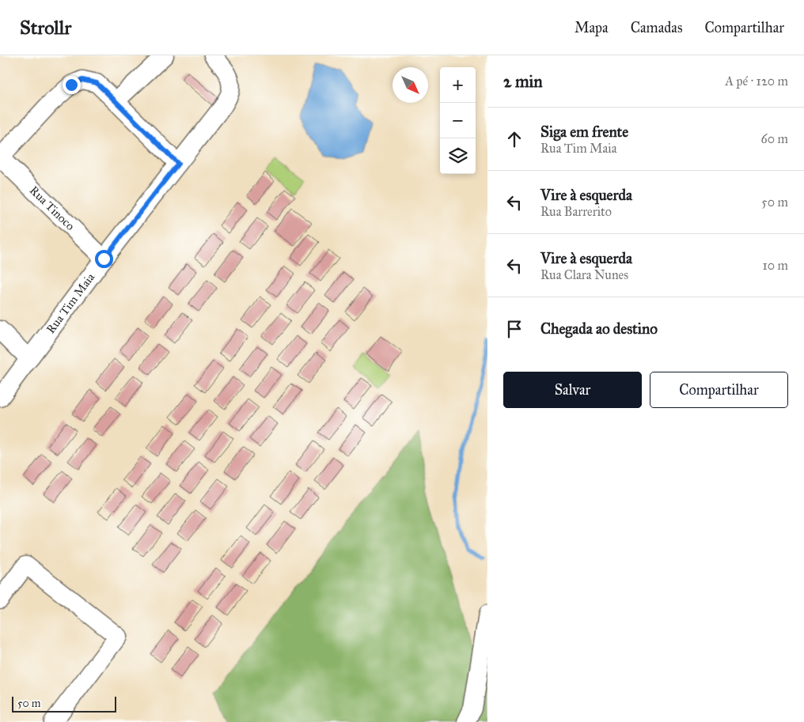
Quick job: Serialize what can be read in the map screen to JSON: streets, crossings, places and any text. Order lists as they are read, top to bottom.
{
  "streets": {
    "street": ["Rua Tinoco", "Rua Tim Maia"]
  },
  "crossings": [
    ["Rua Tinoco", "Rua Tim Maia"]
  ],
  "scale_bar": "50 m",
  "north": "bottom right",
  "page": {
    "header": "Strollr",
    "nav": ["Mapa", "Camadas", "Compartilhar"],
    "heading": ["2 min", "A pé · 120 m"],
    "map_buttons": ["+", "−"],
    "list": [
      ["Siga em frente", "Rua Tim Maia", "60 m"],
      ["Vire à esquerda", "Rua Barrerito", "50 m"],
      ["Vire à esquerda", "Rua Clara Nunes", "10 m"],
      "Chegada ao destino"
    ],
    "buttons": ["Salvar", "Compartilhar"],
    "scale": "50 m"
  }
}
